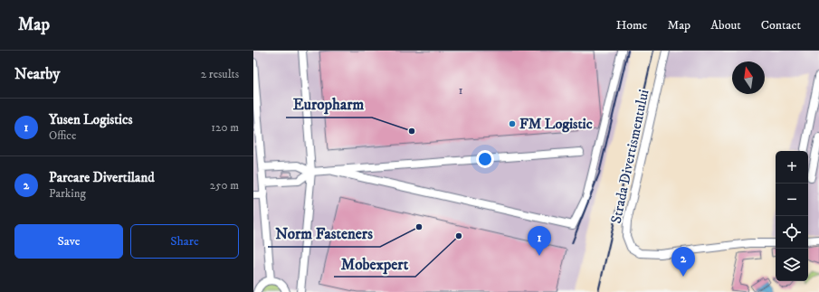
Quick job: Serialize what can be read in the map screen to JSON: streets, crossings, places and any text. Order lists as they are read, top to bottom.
{
  "streets": {
    "street": ["Strada Divertismentului"]
  },
  "places": [
    "FM Logistic",
    "Europharm",
    "Norm Fasteners",
    "Mobexpert"
  ],
  "house_numbers": ["1"],
  "north": "top",
  "page": {
    "header": "Map",
    "nav": [
      "Home",
      "Map",
      "About",
      "Contact"
    ],
    "heading": ["Nearby", "2 results"],
    "list": [
      {
        "mark": "1",
        "name": "Yusen Logistics",
        "note": "Office",
        "value": "120 m"
      },
      {
        "mark": "2",
        "name": "Parcare Divertiland",
        "note": "Parking",
        "value": "250 m"
      }
    ],
    "map_buttons": ["+", "−"],
    "buttons": ["Save", "Share"],
    "pins": ["1", "2"]
  }
}
